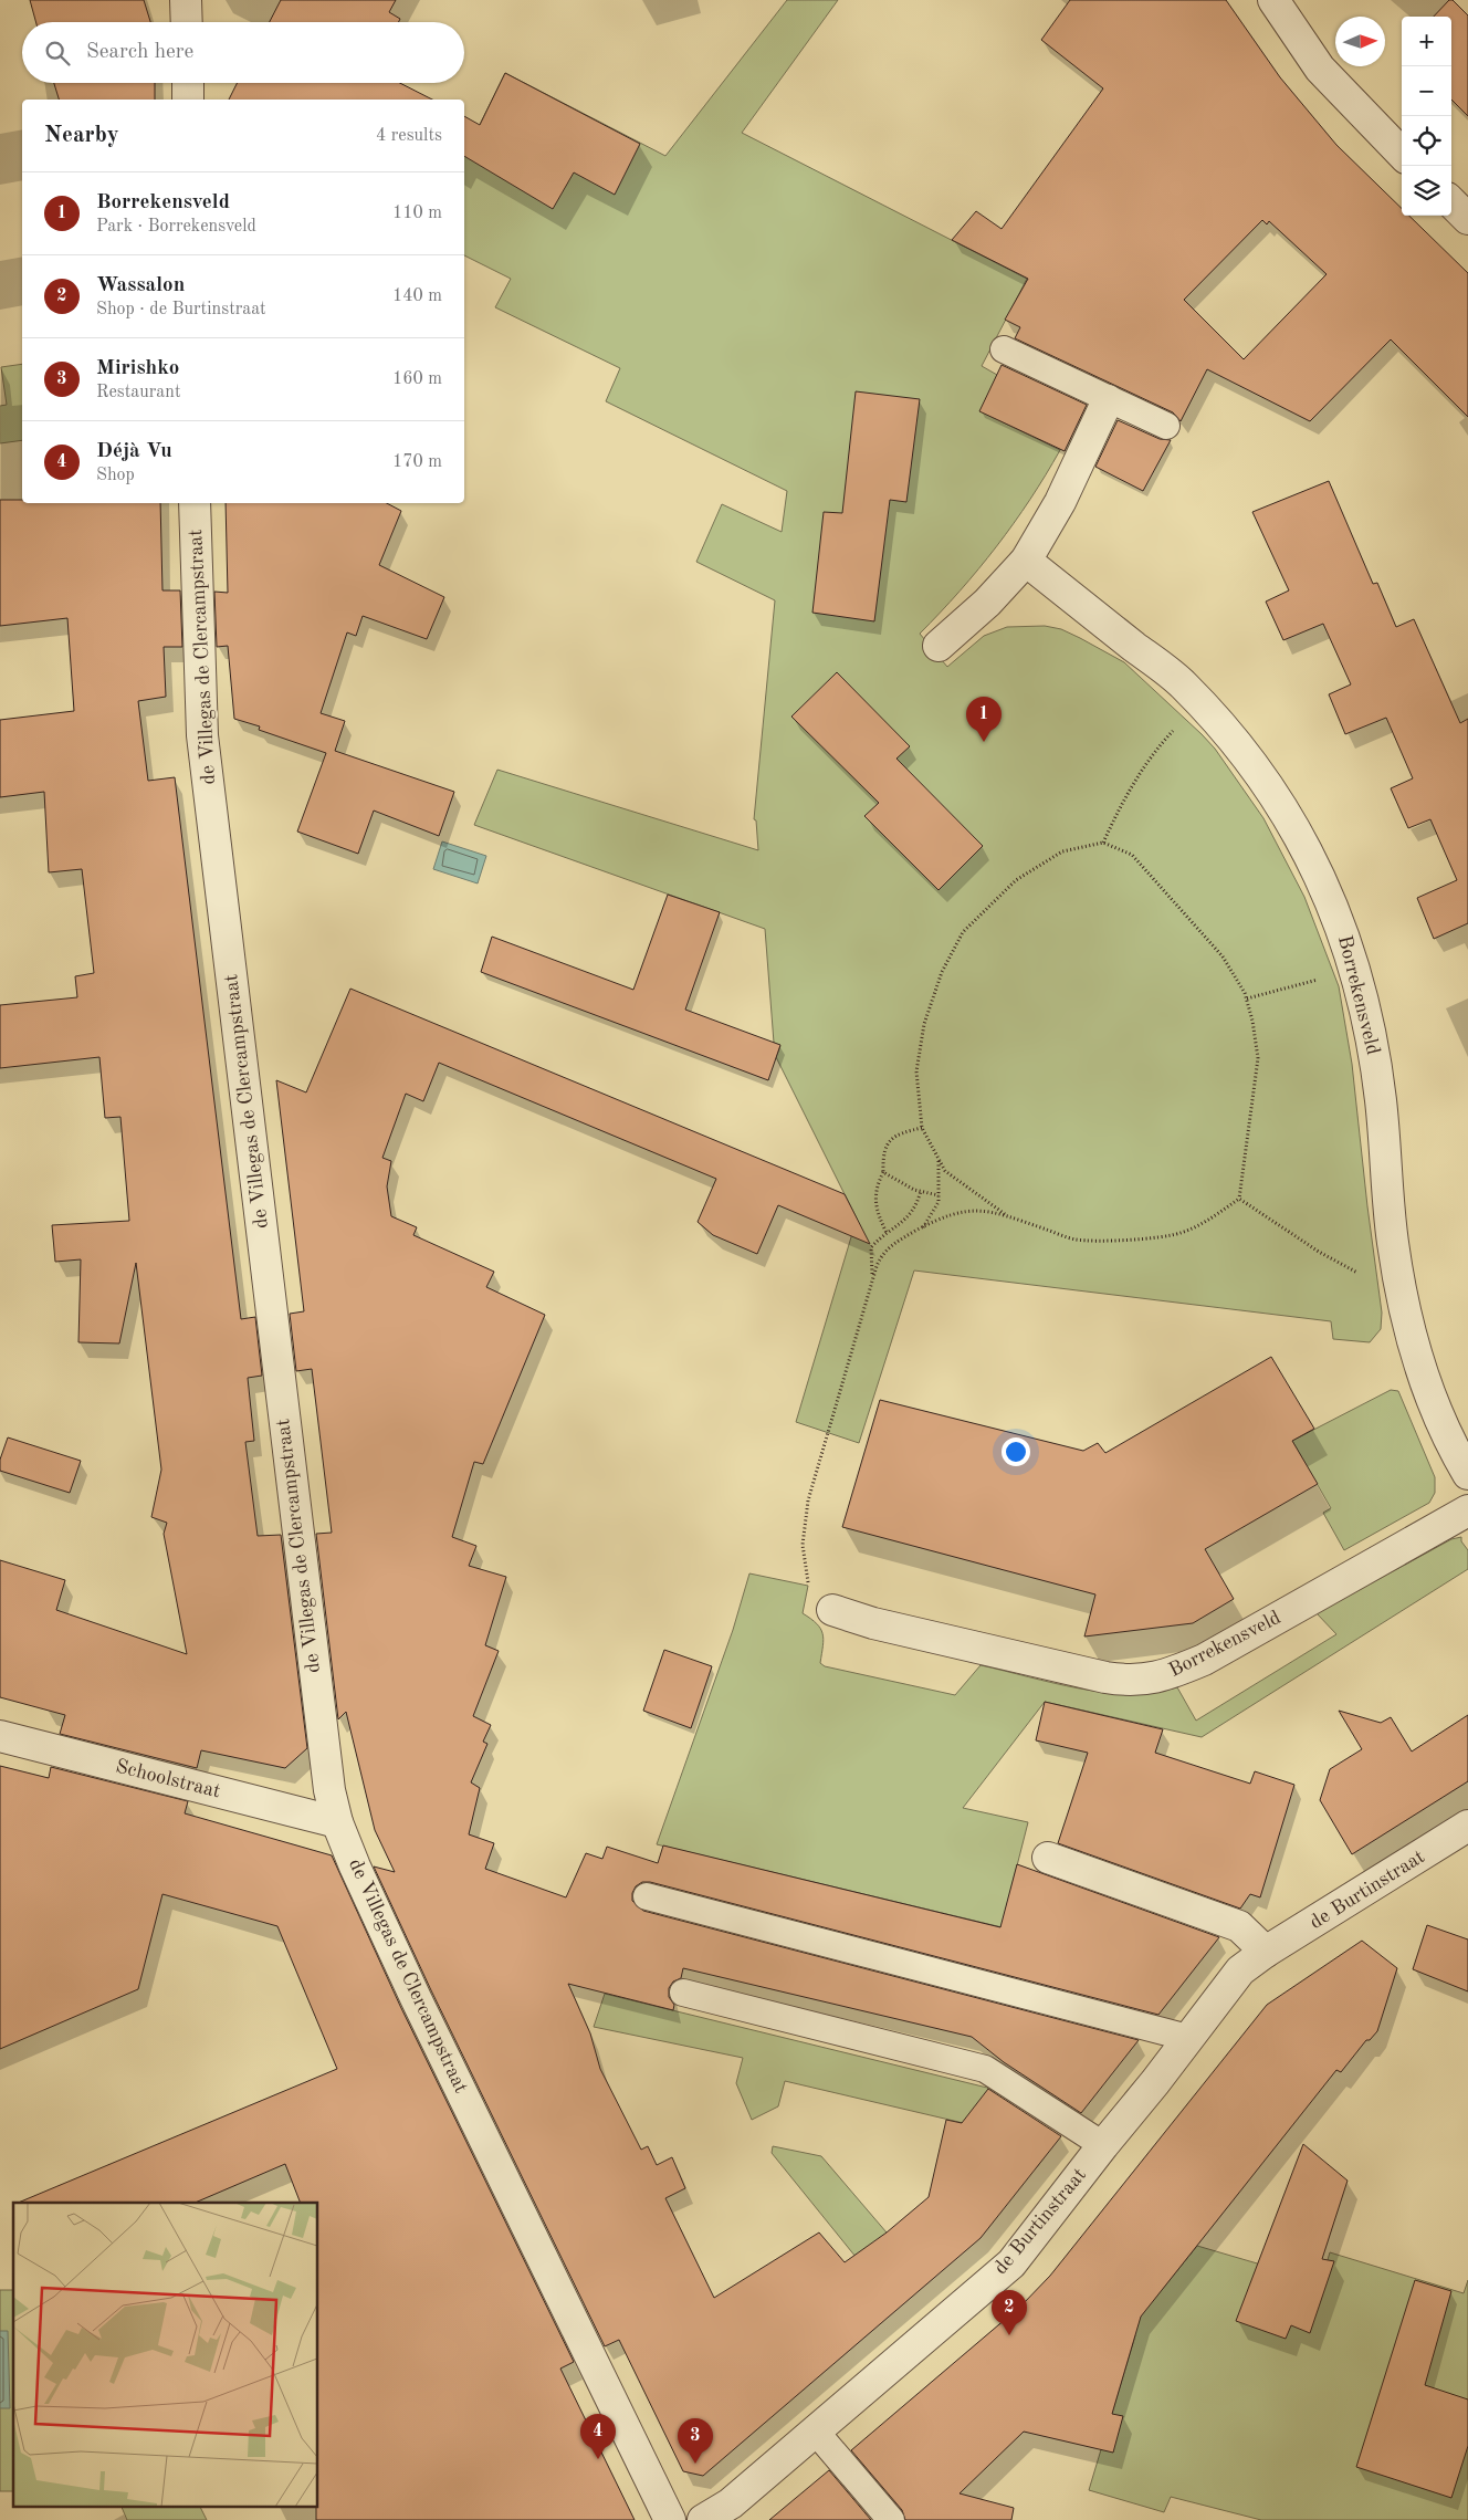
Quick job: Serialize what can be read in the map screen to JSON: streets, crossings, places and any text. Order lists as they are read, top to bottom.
{
  "streets": {
    "street": [
      "de Villegas de Clercampstraat",
      "Borrekensveld",
      "Schoolstraat",
      "de Burtinstraat"
    ]
  },
  "crossings": [
    ["de Villegas de Clercampstraat", "Schoolstraat"]
  ],
  "north": "right",
  "page": {
    "map_buttons": ["+", "−"],
    "search": "Search here",
    "heading": ["Nearby", "4 results"],
    "list": [
      {
        "mark": "1",
        "name": "Borrekensveld",
        "note": "Park · Borrekensveld",
        "value": "110 m"
      },
      {
        "mark": "2",
        "name": "Wassalon",
        "note": "Shop · de Burtinstraat",
        "value": "140 m"
      },
      {
        "mark": "3",
        "name": "Mirishko",
        "note": "Restaurant",
        "value": "160 m"
      },
      {
        "mark": "4",
        "name": "Déjà Vu",
        "note": "Shop",
        "value": "170 m"
      }
    ],
    "pins": [
      "1",
      "2",
      "4",
      "3"
    ]
  }
}
